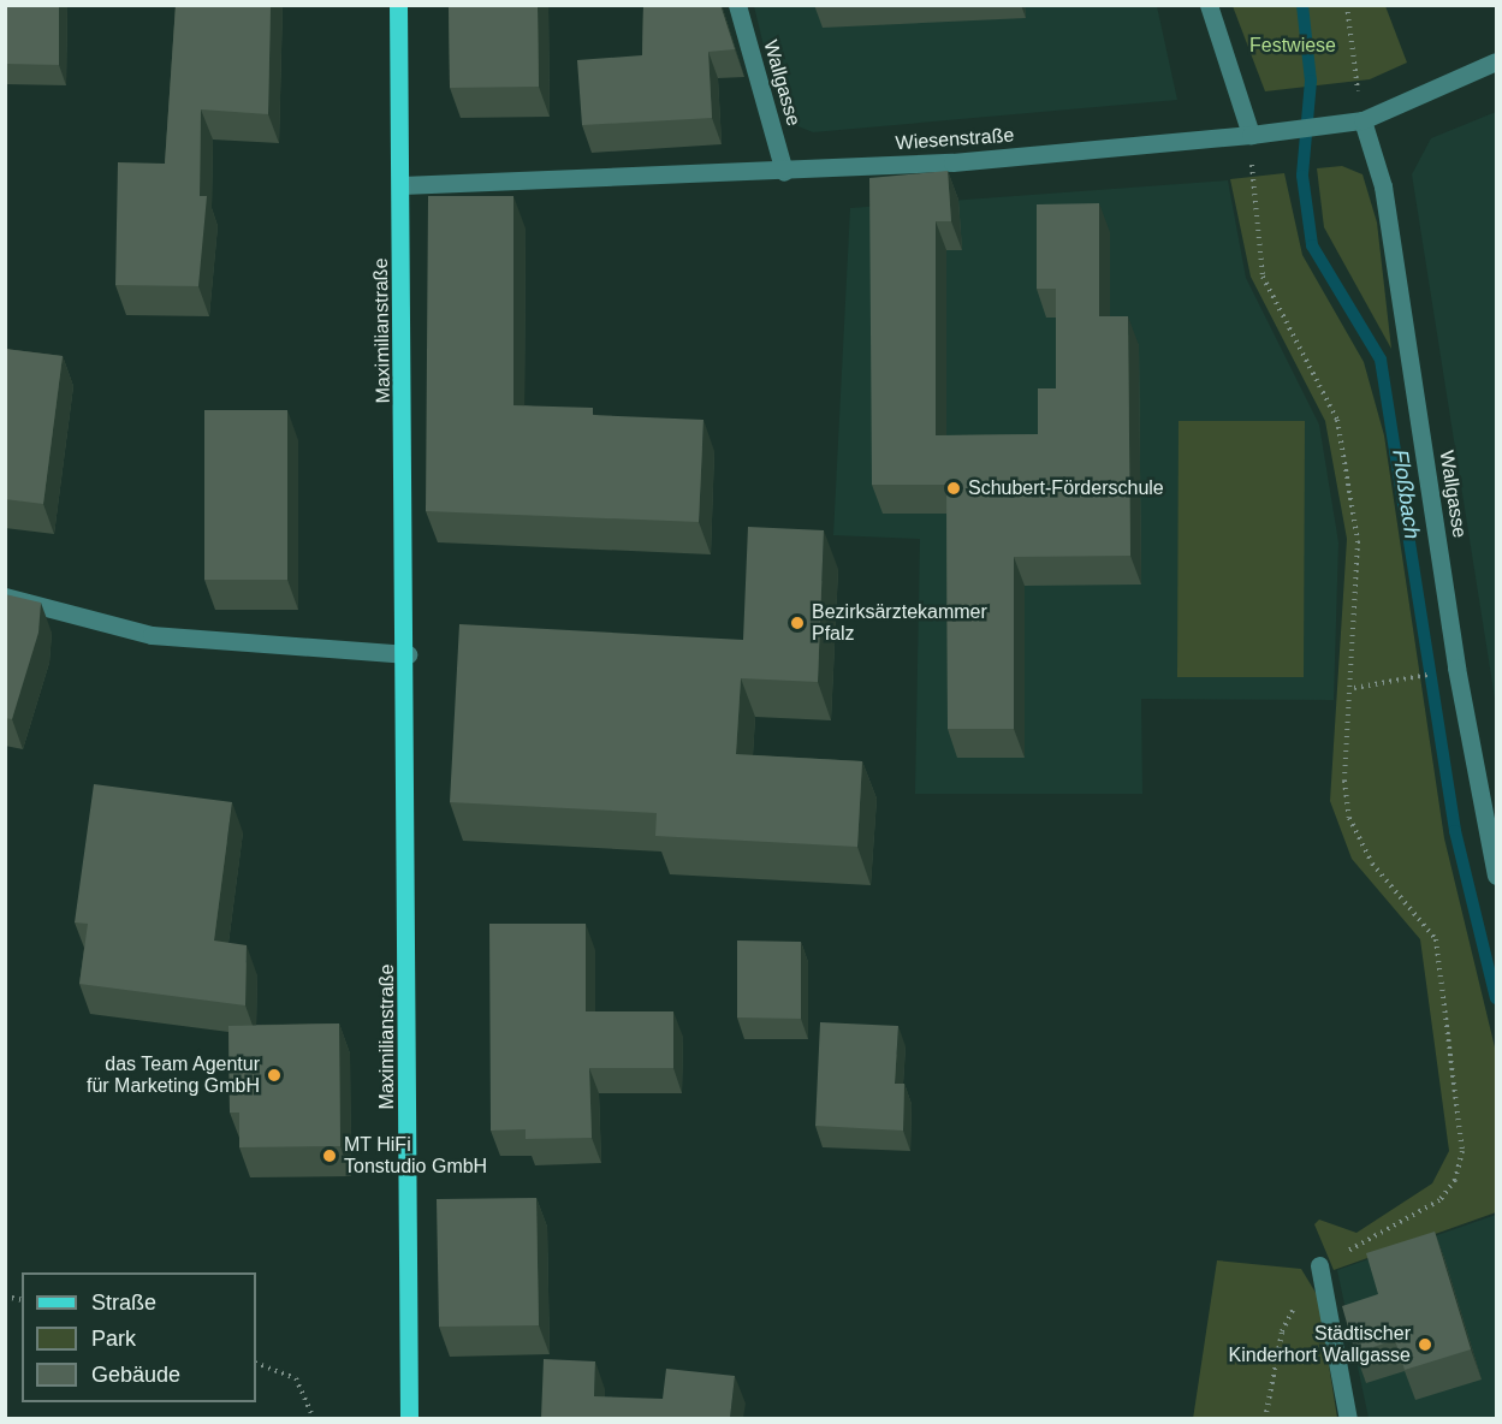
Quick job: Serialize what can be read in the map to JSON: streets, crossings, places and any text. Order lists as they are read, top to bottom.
{
  "streets": {
    "main road": ["Maximilianstraße"],
    "street": ["Wallgasse", "Wiesenstraße"]
  },
  "crossings": [
    ["Wallgasse", "Wiesenstraße"],
    ["Wiesenstraße", "Maximilianstraße"]
  ],
  "water": ["Floßbach"],
  "parks": ["Festwiese"],
  "places": [
    "Schubert-Förderschule",
    "Bezirksärztekammer Pfalz",
    "das Team Agentur für Marketing GmbH",
    "MT HiFi Tonstudio GmbH",
    "Städtischer Kinderhort Wallgasse"
  ],
  "legend": ["Straße", "Park", "Gebäude"]
}
